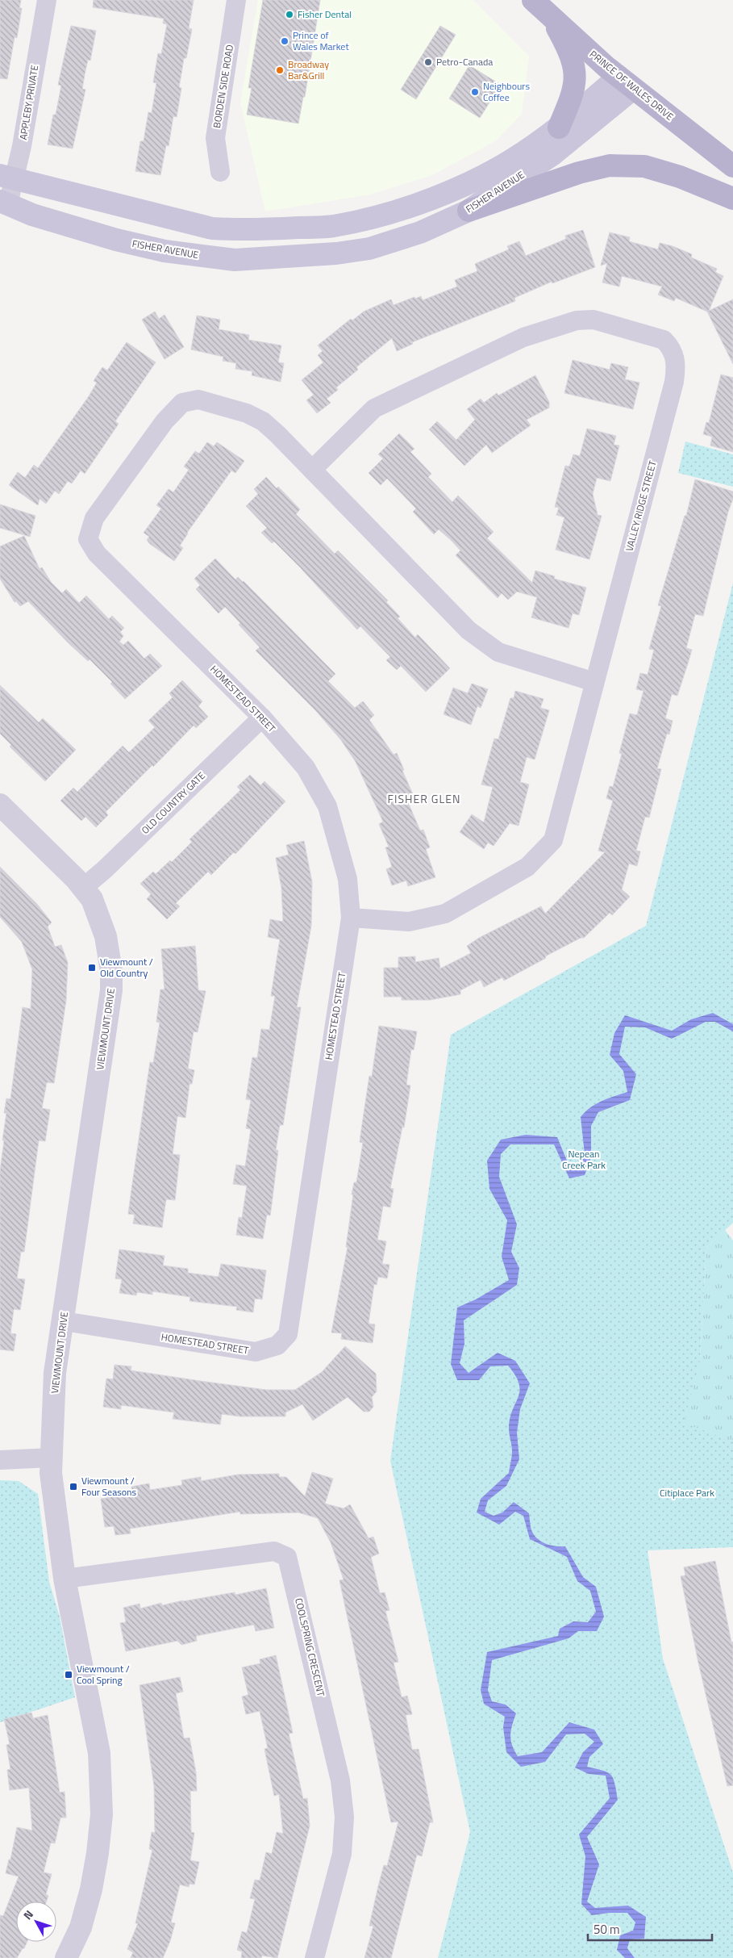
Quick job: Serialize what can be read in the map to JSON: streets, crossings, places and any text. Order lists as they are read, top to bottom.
{
  "streets": {
    "main road": ["PRINCE OF WALES DRIVE", "FISHER AVENUE"],
    "street": [
      "BORDEN SIDE ROAD",
      "APPLEBY PRIVATE",
      "VALLEY RIDGE STREET",
      "HOMESTEAD STREET",
      "OLD COUNTRY GATE",
      "VIEWMOUNT DRIVE",
      "COOLSPRING CRESCENT"
    ]
  },
  "crossings": [
    ["PRINCE OF WALES DRIVE", "FISHER AVENUE"],
    ["APPLEBY PRIVATE", "FISHER AVENUE"],
    ["VALLEY RIDGE STREET", "HOMESTEAD STREET"],
    ["HOMESTEAD STREET", "OLD COUNTRY GATE"],
    ["HOMESTEAD STREET", "VIEWMOUNT DRIVE"],
    ["OLD COUNTRY GATE", "VIEWMOUNT DRIVE"],
    ["VIEWMOUNT DRIVE", "COOLSPRING CRESCENT"]
  ],
  "districts": ["FISHER GLEN"],
  "parks": ["Nepean Creek Park", "Citiplace Park"],
  "places": {
    "other": [
      "Fisher Dental",
      "Prince of Wales Market",
      "Petro-Canada",
      "Broadway Bar&Grill",
      "Neighbours Coffee"
    ],
    "transit": ["Viewmount / Old Country", "Viewmount / Four Seasons", "Viewmount / Cool Spring"]
  },
  "scale_bar": "50 m",
  "north": "top left"
}
